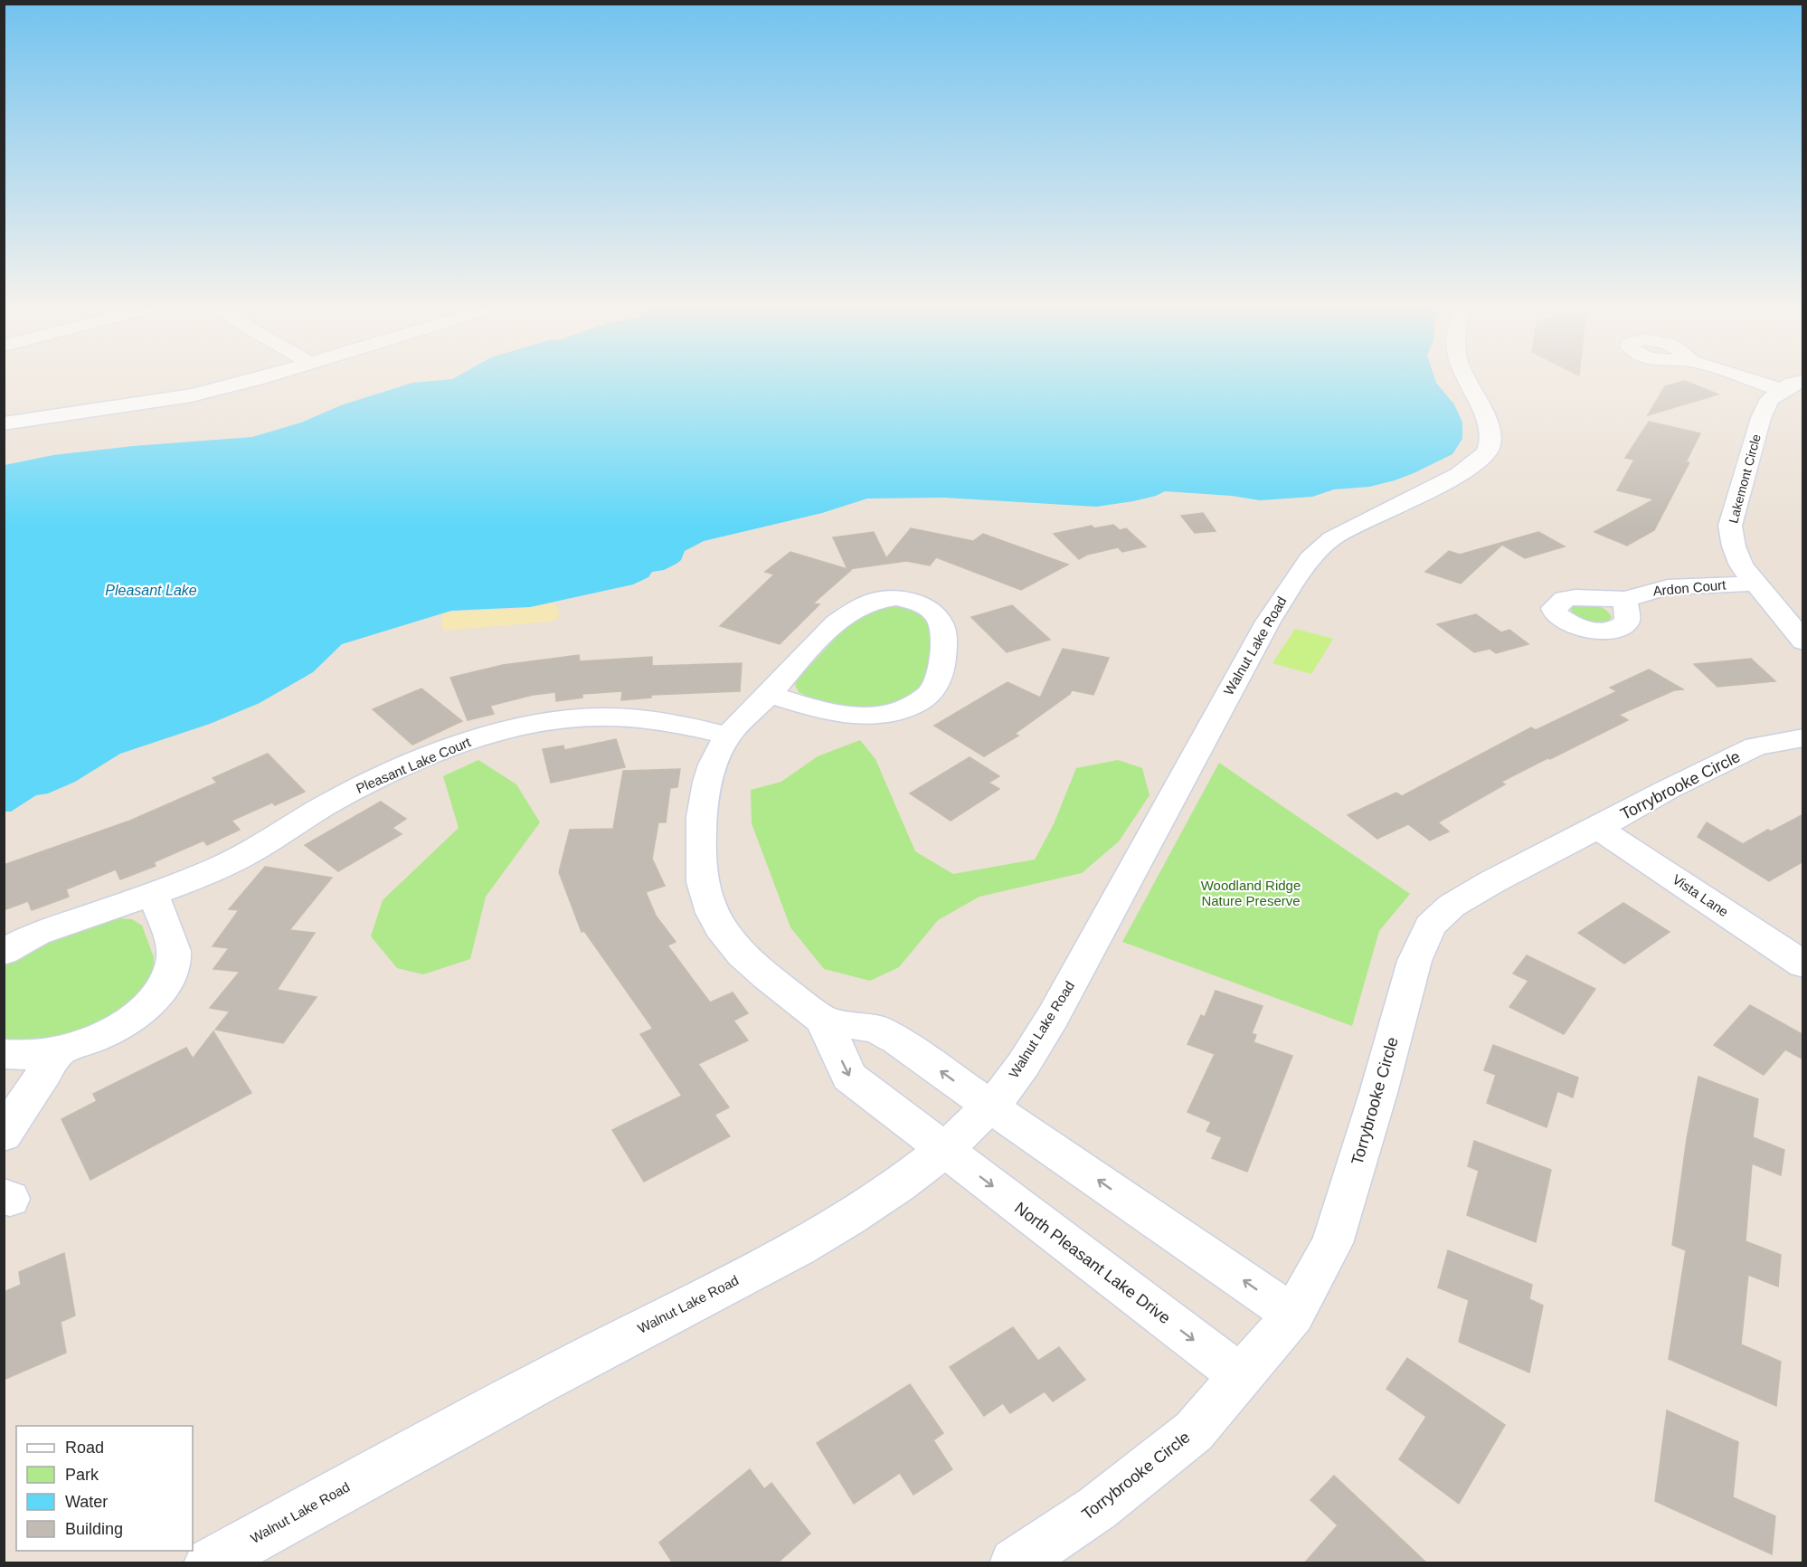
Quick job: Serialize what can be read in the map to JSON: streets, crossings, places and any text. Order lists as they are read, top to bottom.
{
  "streets": {
    "street": [
      "Lakemont Circle",
      "Ardon Court",
      "Walnut Lake Road",
      "Pleasant Lake Court",
      "Torrybrooke Circle",
      "Vista Lane",
      "North Pleasant Lake Drive"
    ]
  },
  "crossings": [
    ["Lakemont Circle", "Ardon Court"],
    ["Walnut Lake Road", "North Pleasant Lake Drive"],
    ["Torrybrooke Circle", "Vista Lane"],
    ["Torrybrooke Circle", "North Pleasant Lake Drive"]
  ],
  "water": ["Pleasant Lake"],
  "parks": ["Woodland Ridge Nature Preserve"],
  "legend": [
    "Road",
    "Park",
    "Water",
    "Building"
  ]
}
